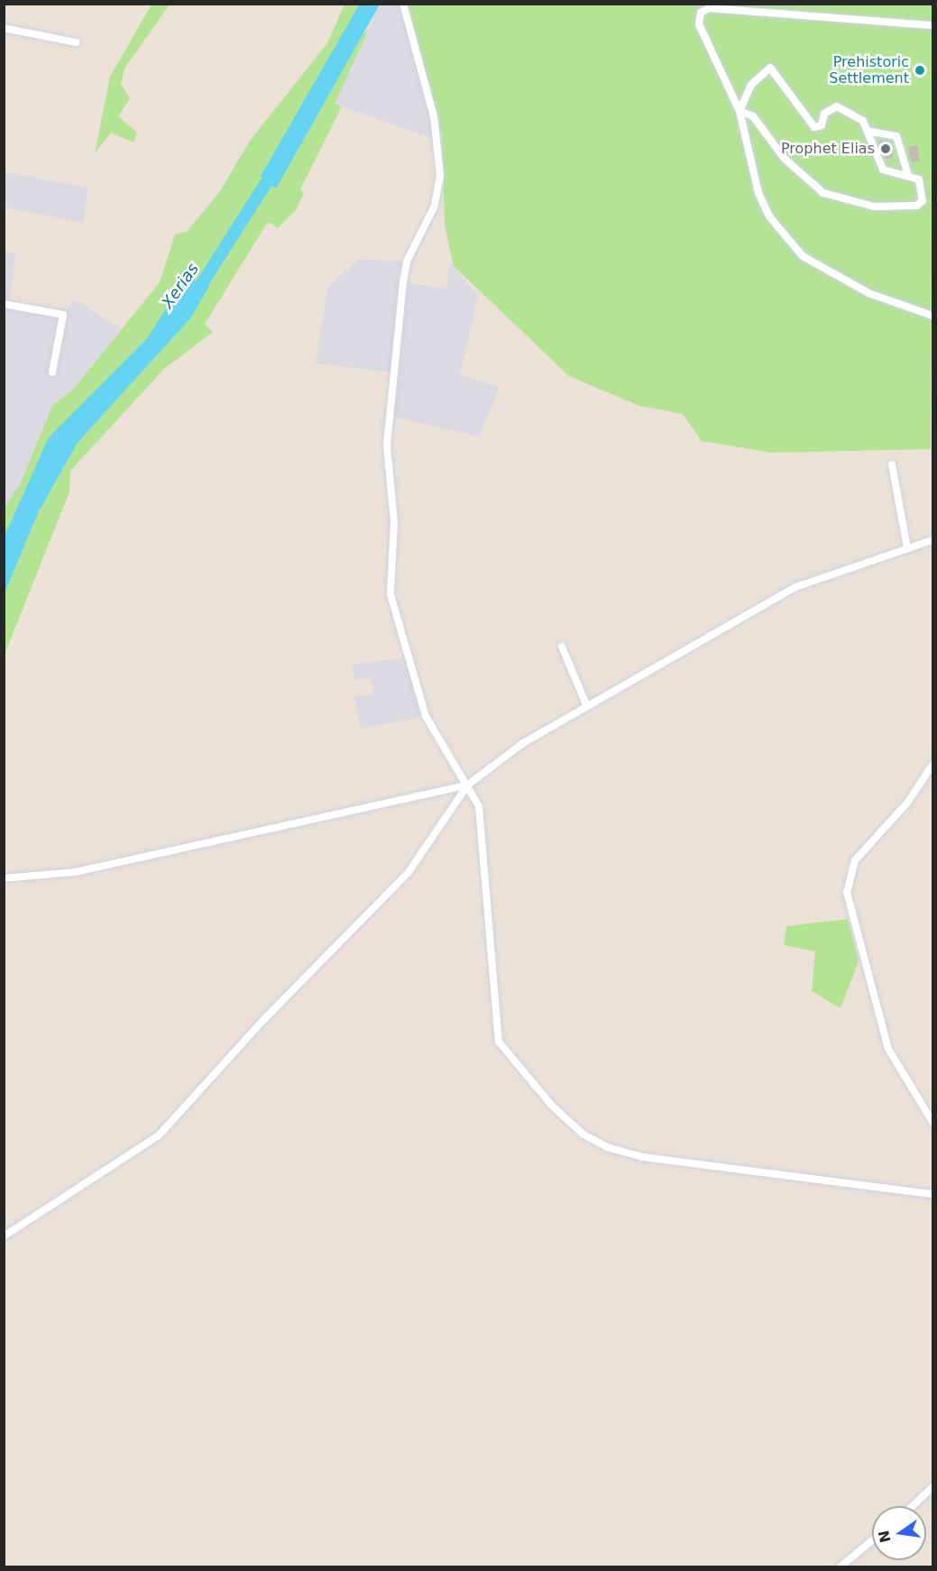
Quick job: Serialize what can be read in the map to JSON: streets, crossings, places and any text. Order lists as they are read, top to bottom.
{
  "water": ["Xerias"],
  "places": ["Prehistoric Settlement", "Prophet Elias"],
  "north": "left"
}
